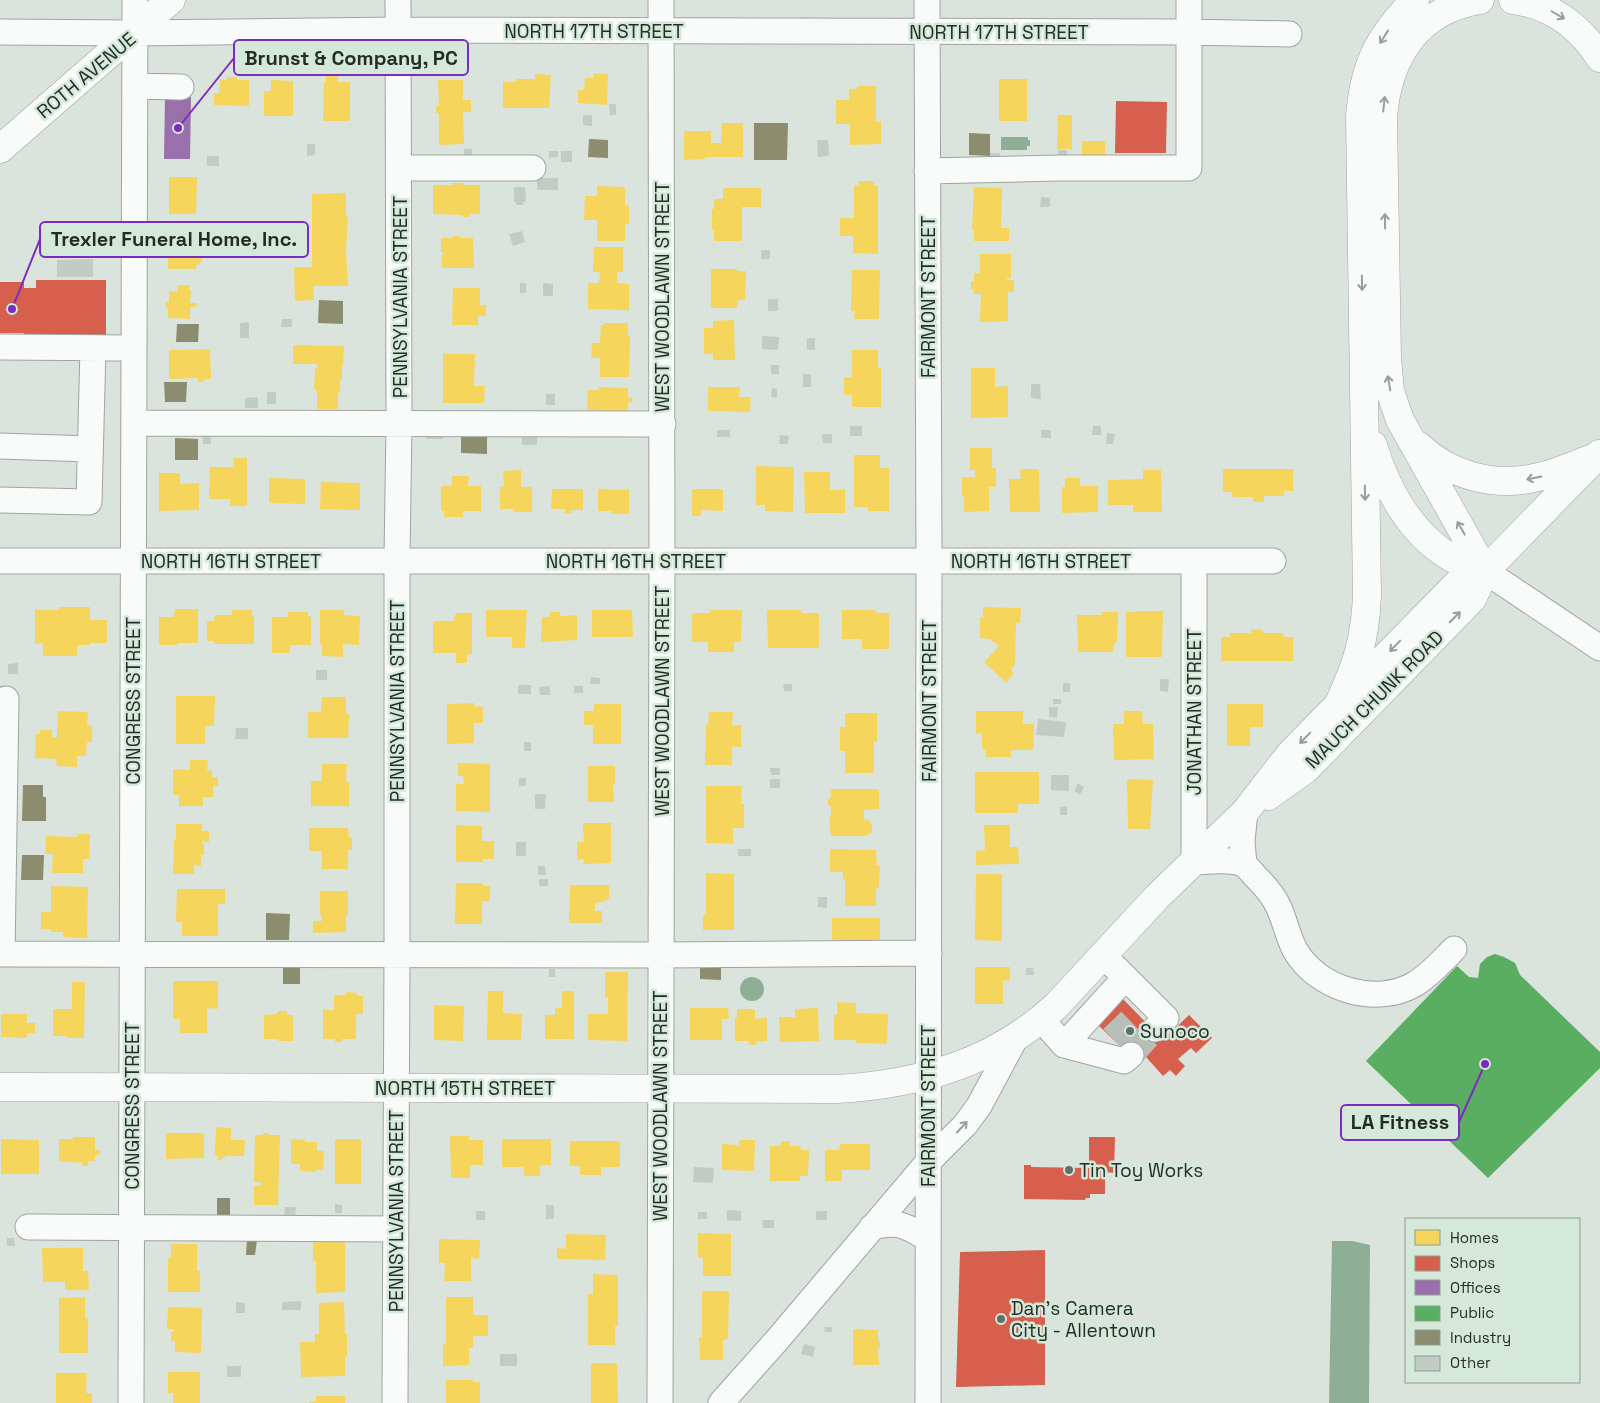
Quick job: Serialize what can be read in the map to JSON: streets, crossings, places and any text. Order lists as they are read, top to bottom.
{
  "streets": {
    "main road": ["ROTH AVENUE", "MAUCH CHUNK ROAD", "NORTH 15TH STREET"],
    "street": [
      "NORTH 17TH STREET",
      "PENNSYLVANIA STREET",
      "WEST WOODLAWN STREET",
      "FAIRMONT STREET",
      "NORTH 16TH STREET",
      "CONGRESS STREET",
      "JONATHAN STREET"
    ]
  },
  "crossings": [
    ["NORTH 17TH STREET", "ROTH AVENUE"],
    ["NORTH 17TH STREET", "PENNSYLVANIA STREET"],
    ["NORTH 17TH STREET", "WEST WOODLAWN STREET"],
    ["NORTH 17TH STREET", "FAIRMONT STREET"],
    ["NORTH 17TH STREET", "CONGRESS STREET"],
    ["ROTH AVENUE", "CONGRESS STREET"],
    ["PENNSYLVANIA STREET", "NORTH 16TH STREET"],
    ["PENNSYLVANIA STREET", "NORTH 15TH STREET"],
    ["WEST WOODLAWN STREET", "NORTH 16TH STREET"],
    ["WEST WOODLAWN STREET", "NORTH 15TH STREET"],
    ["FAIRMONT STREET", "NORTH 16TH STREET"],
    ["FAIRMONT STREET", "MAUCH CHUNK ROAD"],
    ["FAIRMONT STREET", "NORTH 15TH STREET"],
    ["NORTH 16TH STREET", "CONGRESS STREET"],
    ["NORTH 16TH STREET", "JONATHAN STREET"],
    ["MAUCH CHUNK ROAD", "JONATHAN STREET"],
    ["MAUCH CHUNK ROAD", "NORTH 15TH STREET"],
    ["CONGRESS STREET", "NORTH 15TH STREET"]
  ],
  "places": [
    "Brunst & Company, PC",
    "Trexler Funeral Home, Inc.",
    "Sunoco",
    "LA Fitness",
    "Tin Toy Works",
    "Dan's Camera City - Allentown"
  ],
  "legend": [
    "Homes",
    "Shops",
    "Offices",
    "Public",
    "Industry",
    "Other"
  ]
}
